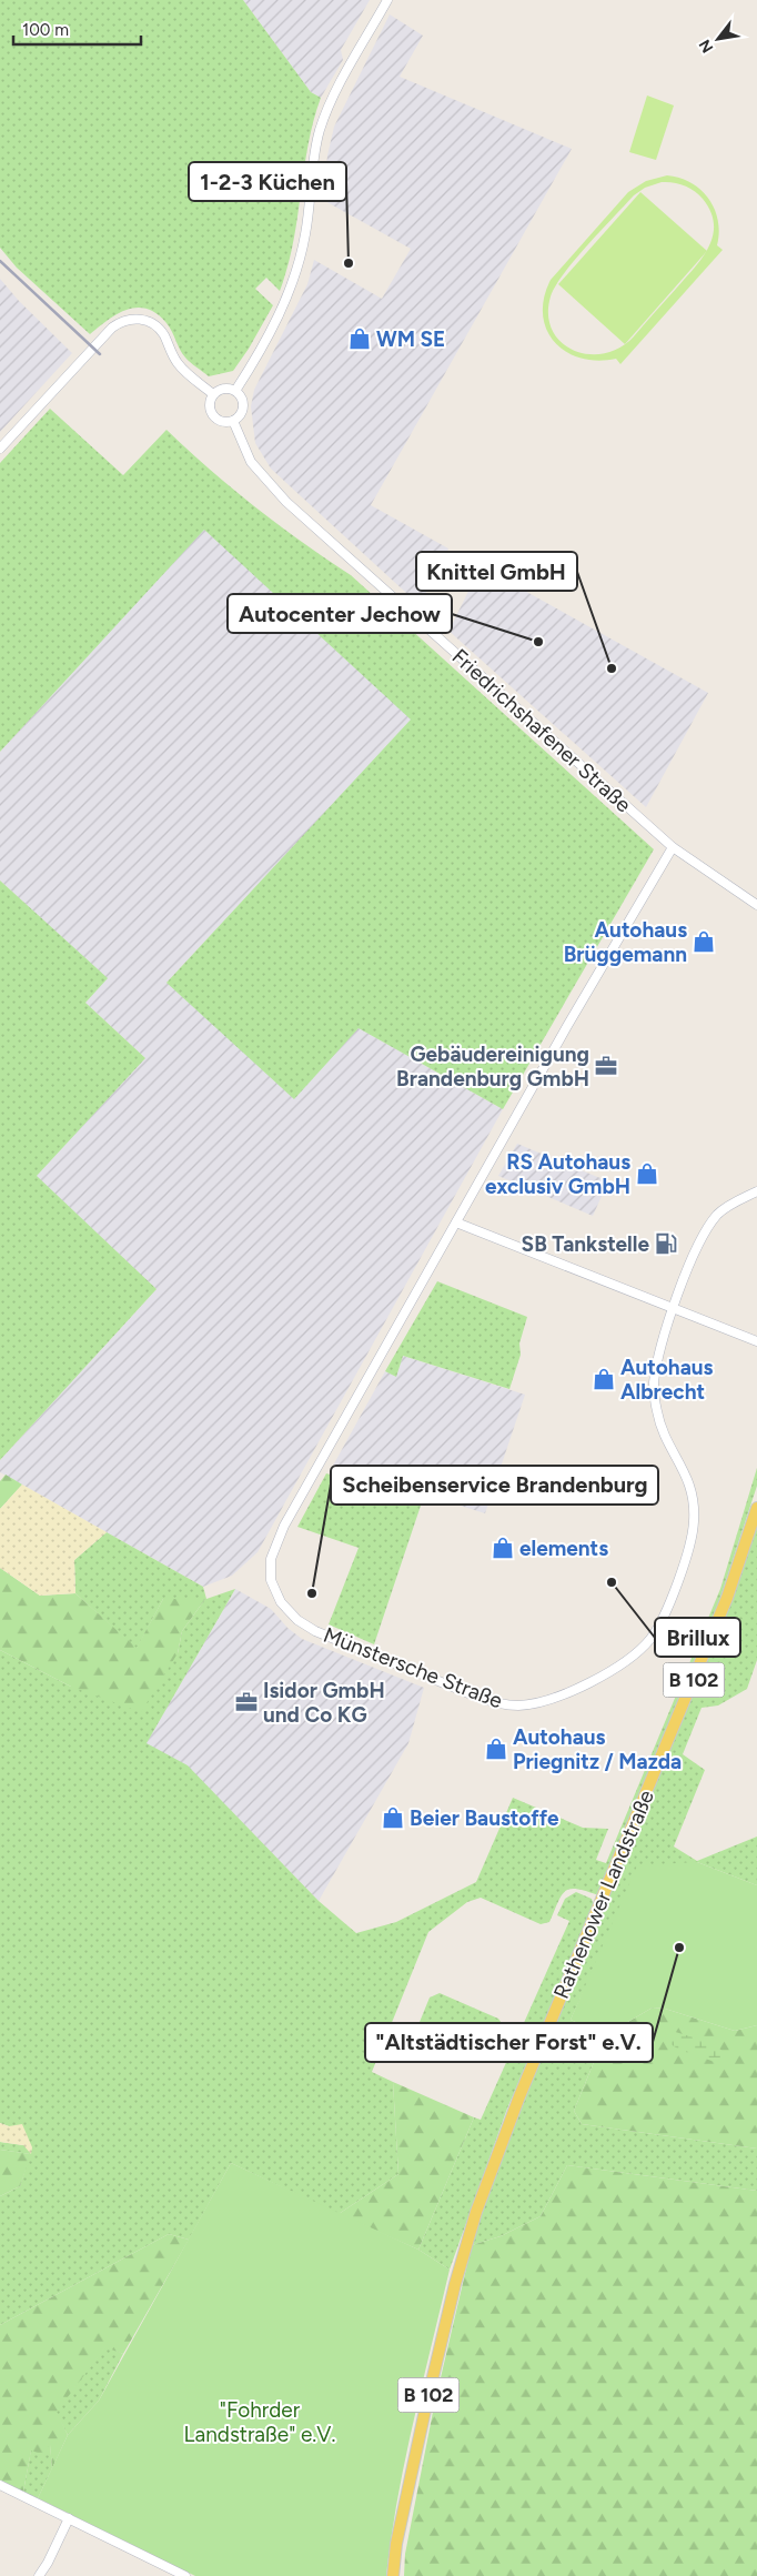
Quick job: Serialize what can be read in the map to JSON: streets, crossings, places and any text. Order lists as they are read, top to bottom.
{
  "streets": {
    "main road": ["B 102", "Rathenower Landstraße"],
    "street": ["Friedrichshafener Straße", "Münstersche Straße"]
  },
  "crossings": [
    ["Friedrichshafener Straße", "Münstersche Straße"]
  ],
  "parks": ["\"Fohrder Landstraße\" e.V."],
  "places": {
    "other": [
      "1-2-3 Küchen",
      "Autocenter Jechow",
      "Knittel GmbH",
      "Brillux",
      "Scheibenservice Brandenburg",
      "\"Altstädtischer Forst\" e.V."
    ],
    "shop": [
      "WM SE",
      "Autohaus Brüggemann",
      "RS Autohaus exclusiv GmbH",
      "Autohaus Albrecht",
      "elements",
      "Autohaus Priegnitz / Mazda",
      "Beier Baustoffe"
    ],
    "office": ["Gebäudereinigung Brandenburg GmbH", "Isidor GmbH und Co KG"],
    "fuel station": ["SB Tankstelle"]
  },
  "scale_bar": "100 m",
  "north": "bottom left"
}
